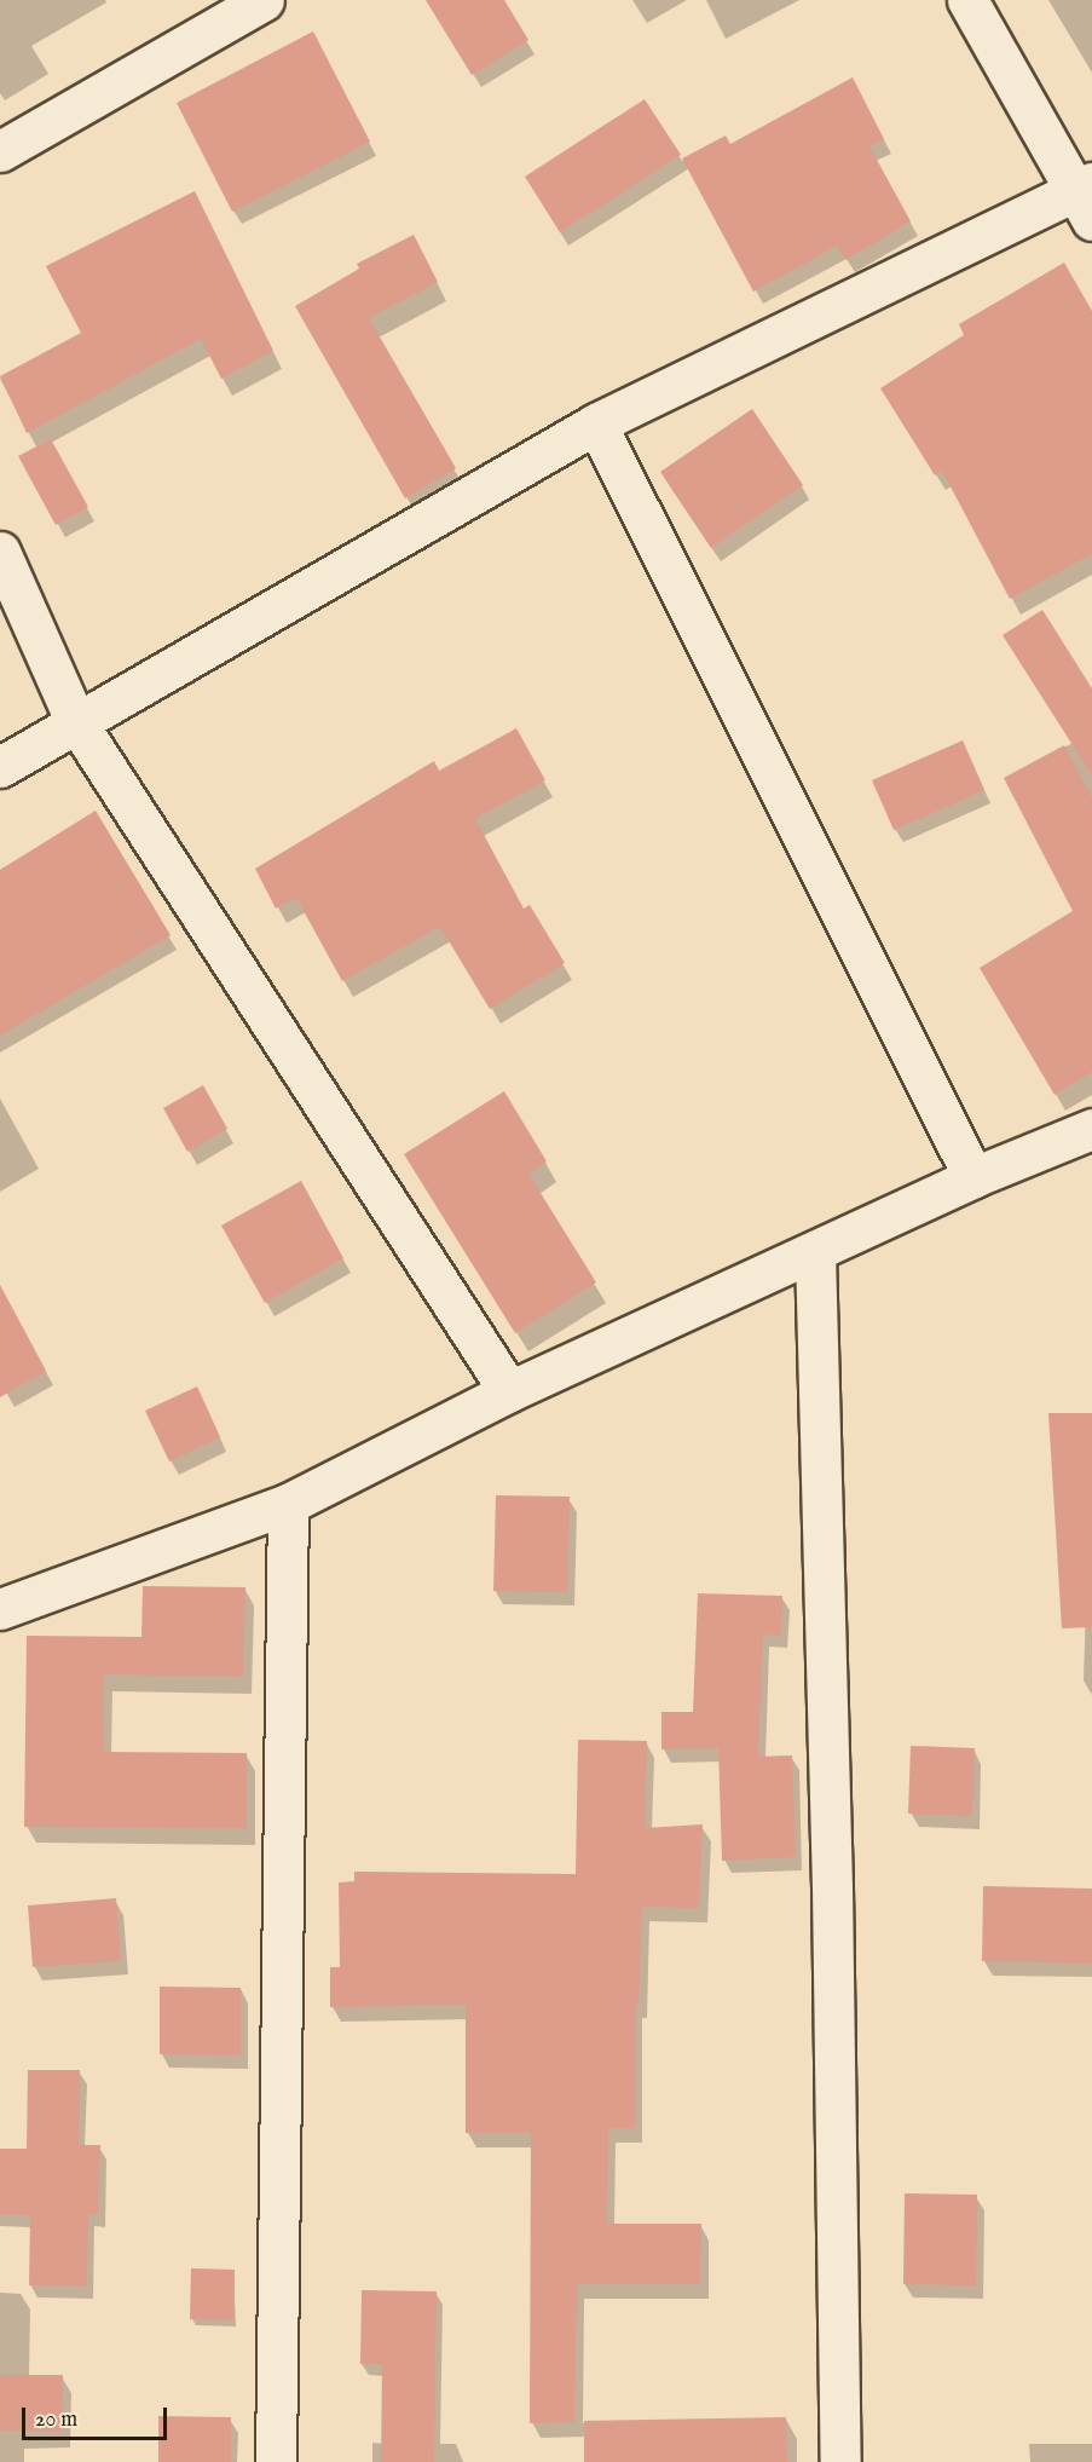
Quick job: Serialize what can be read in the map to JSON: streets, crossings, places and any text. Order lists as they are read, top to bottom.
{
  "scale_bar": "20 m"
}
